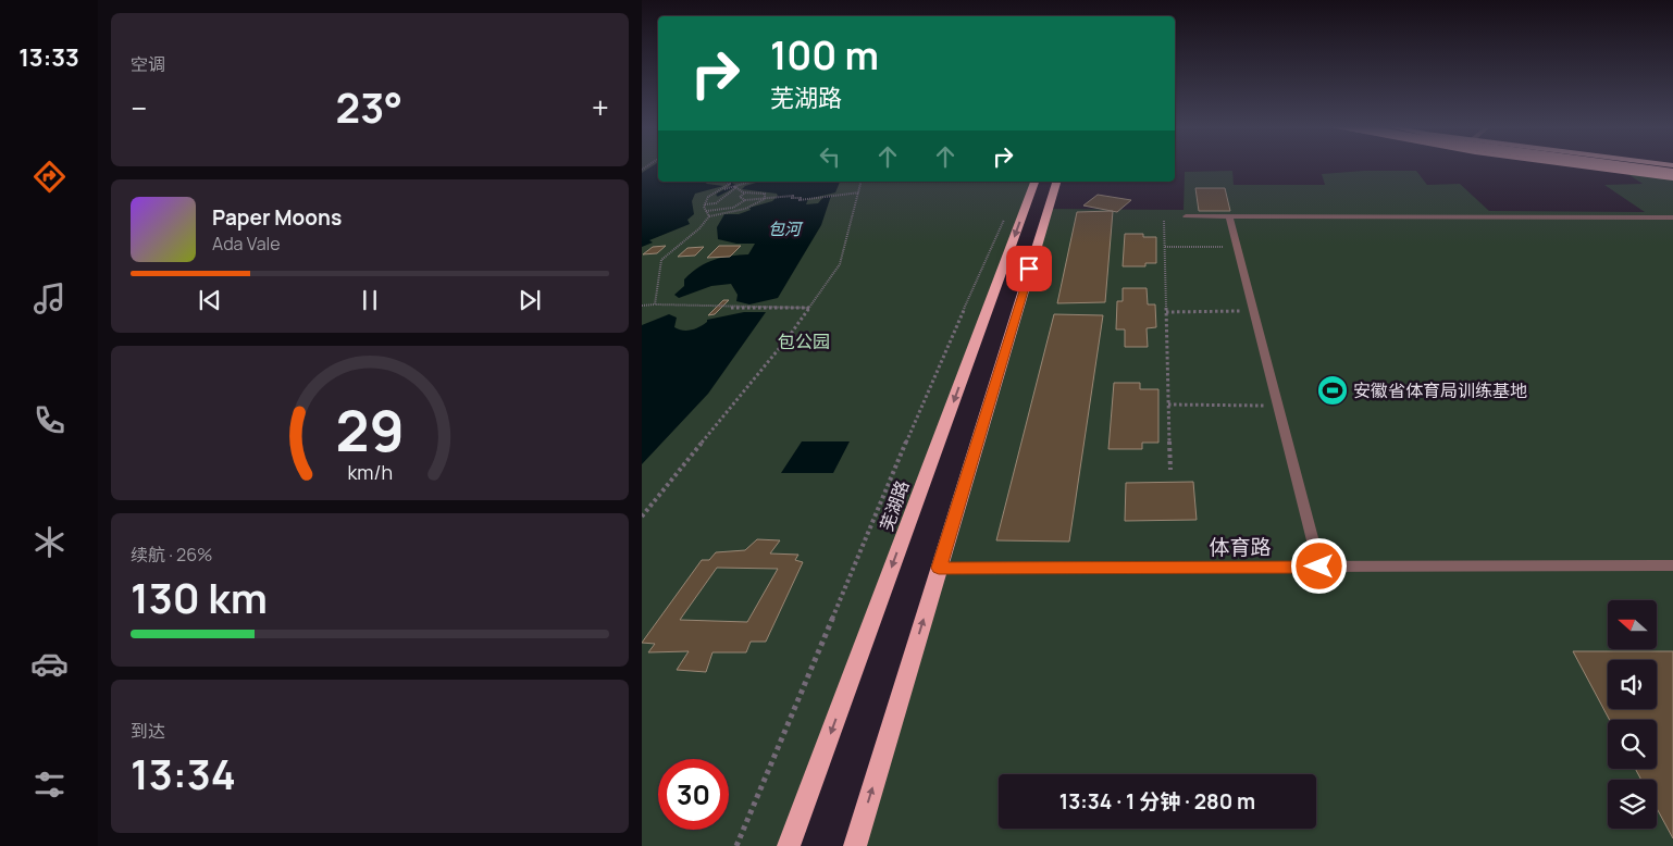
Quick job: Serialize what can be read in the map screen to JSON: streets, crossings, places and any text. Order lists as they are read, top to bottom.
{
  "streets": {
    "main road": ["芜湖路"],
    "street": ["体育路"]
  },
  "water": ["包河"],
  "parks": ["包公园"],
  "places": {
    "sports": ["安徽省体育局训练基地"]
  },
  "north": "left",
  "page": {
    "tabs": "13:33",
    "tile": [
      "空调",
      ["续航 · 26%", "130 km"],
      ["到达", "13:34"]
    ],
    "turn": ["100 m", "芜湖路"],
    "heat": ["−", "23°", "+"],
    "song": ["Paper Moons", "Ada Vale"],
    "limit": "30",
    "trip": "13:34 · 1 分钟 · 280 m",
    "gauge": ["29", "km/h"]
  }
}
